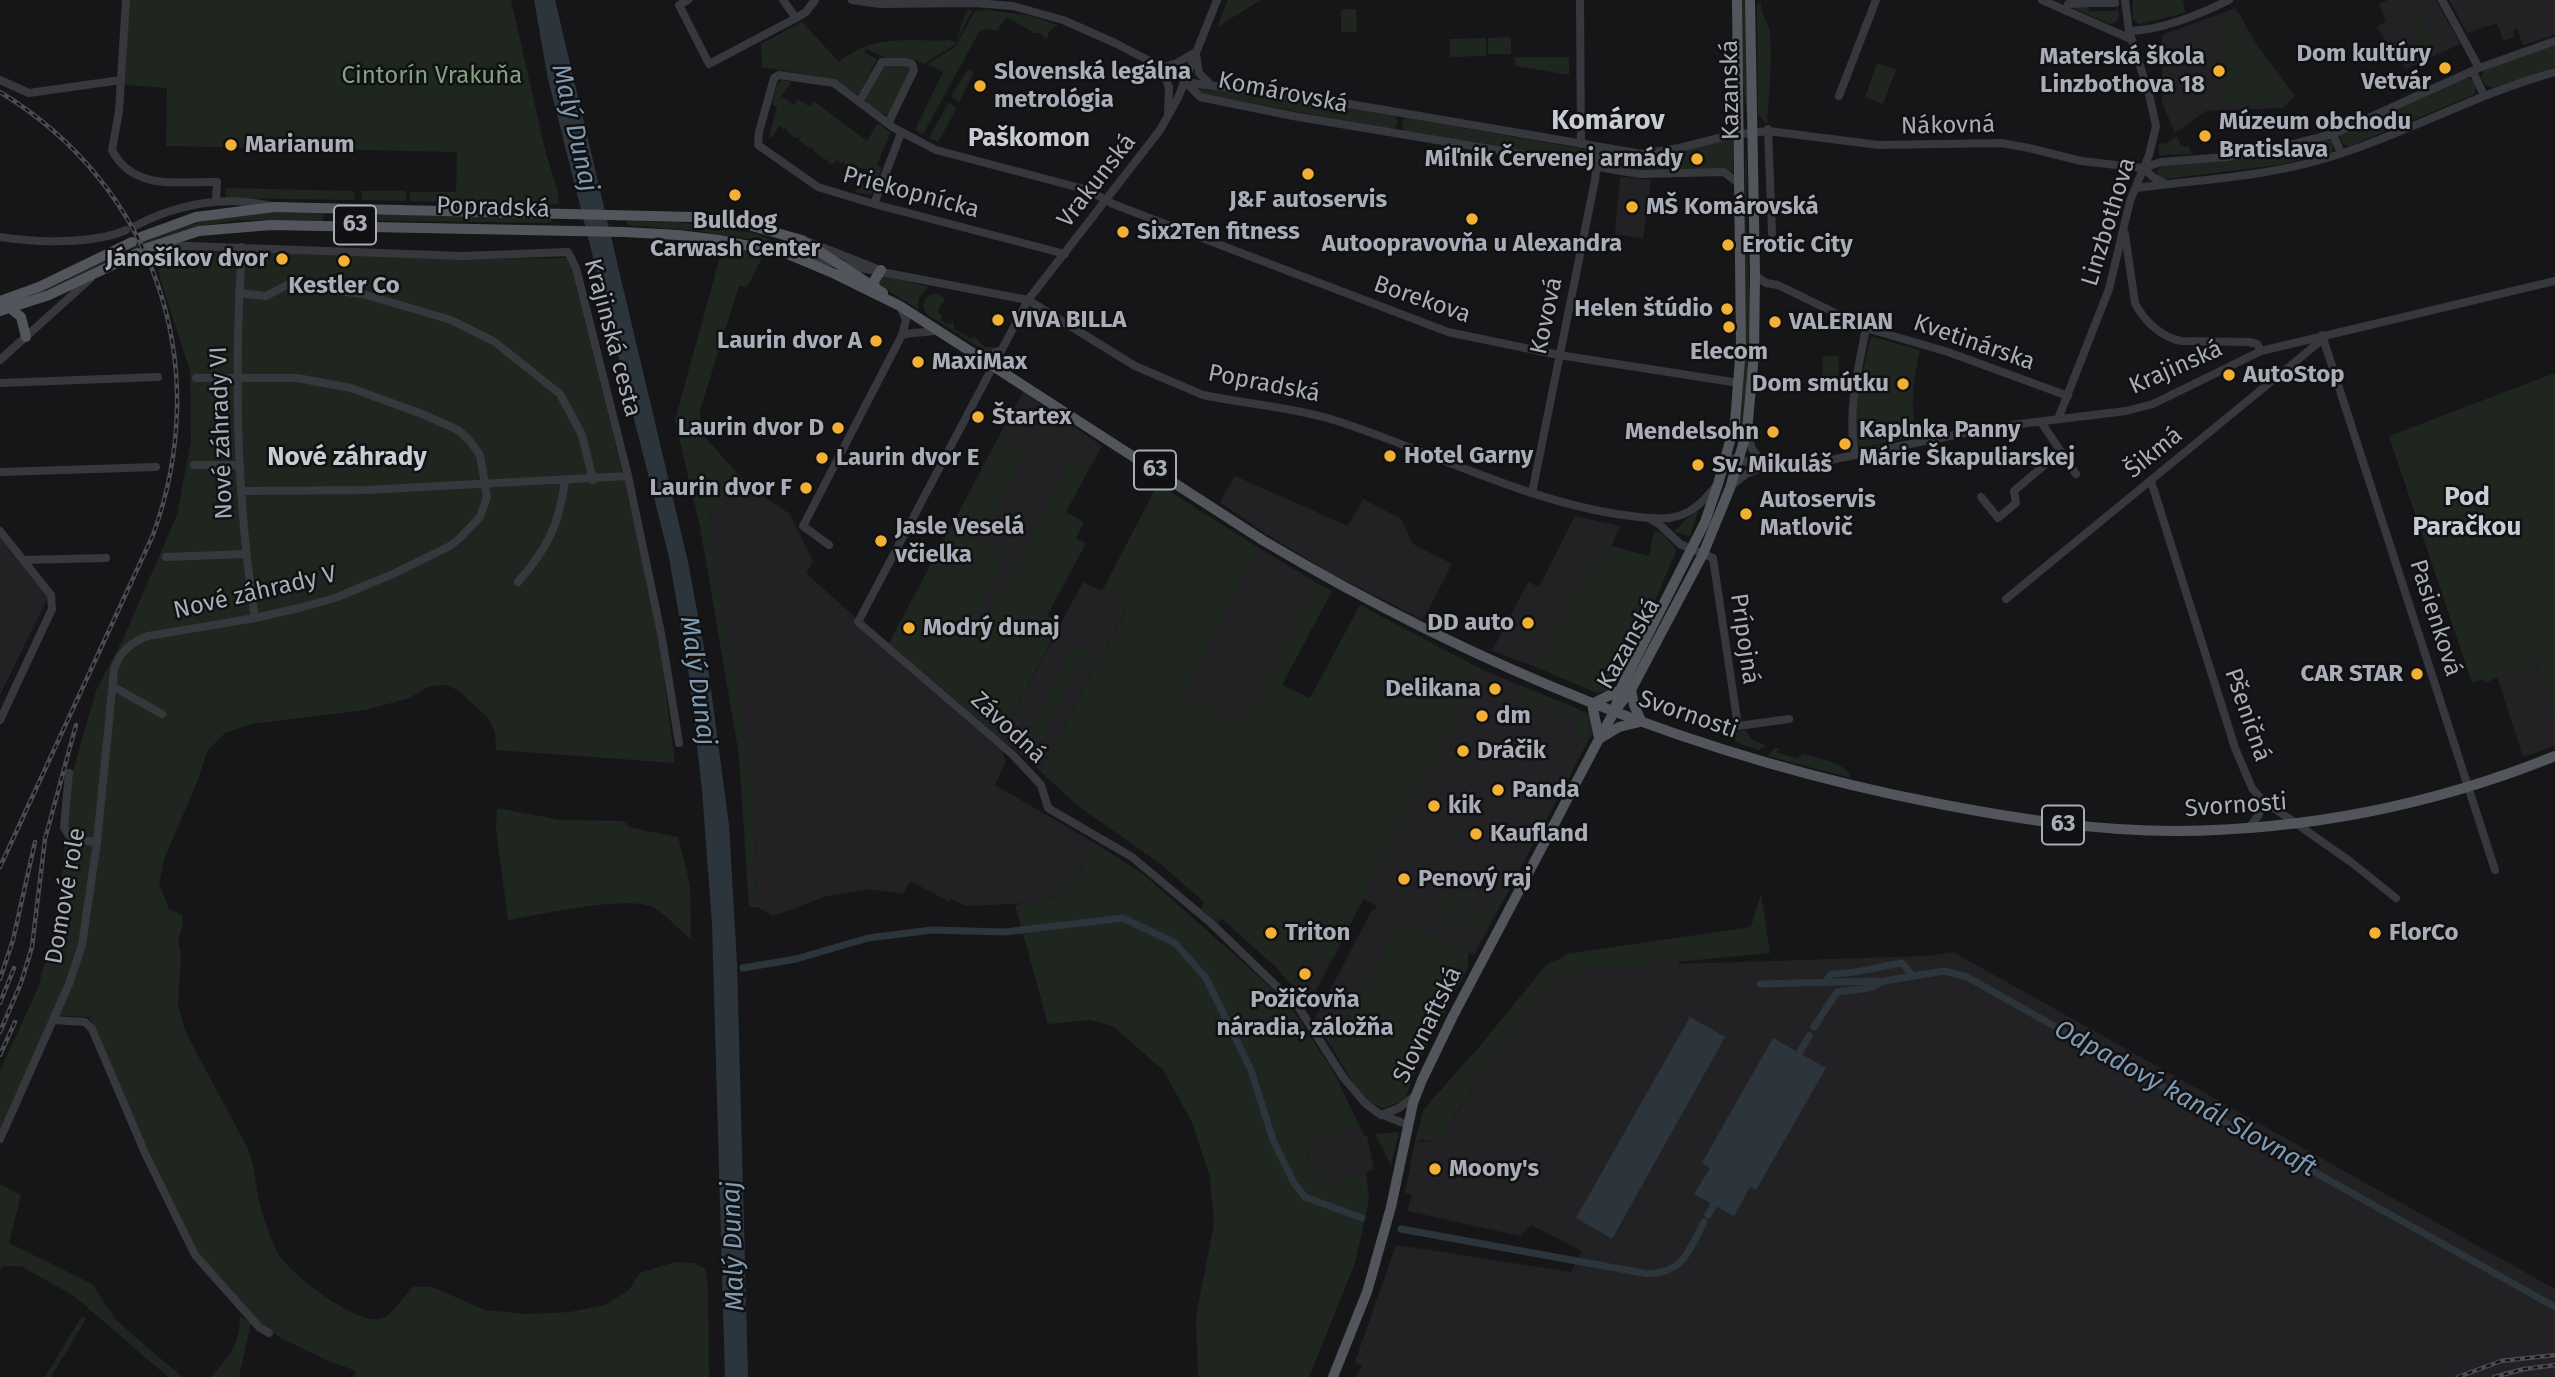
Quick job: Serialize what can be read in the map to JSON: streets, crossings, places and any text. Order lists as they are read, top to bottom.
{
  "streets": {
    "main road": [
      "Kazanská",
      "Popradská",
      "63",
      "Svornosti",
      "Slovnaftská"
    ],
    "street": [
      "Komárovská",
      "Nákovná",
      "Vrakunská",
      "Priekopnícka",
      "Linzbothova",
      "Borekova",
      "Kovová",
      "Krajinská cesta",
      "Kvetinárska",
      "Krajinská",
      "Nové záhrady VI",
      "Šikmá",
      "Nové záhrady V",
      "Pasienková",
      "Prípojná",
      "Pšeničná",
      "Závodná",
      "Domové role"
    ]
  },
  "crossings": [
    ["Kazanská", "Komárovská"],
    ["Kazanská", "Nákovná"],
    ["Kazanská", "Popradská"],
    ["Kazanská", "Borekova"],
    ["Kazanská", "Kvetinárska"],
    ["Kazanská", "Krajinská"],
    ["Kazanská", "Prípojná"],
    ["Kazanská", "Svornosti"],
    ["Kazanská", "Slovnaftská"],
    ["Komárovská", "Nákovná"],
    ["Komárovská", "Vrakunská"],
    ["Komárovská", "Kovová"],
    ["Nákovná", "Linzbothova"],
    ["Vrakunská", "Priekopnícka"],
    ["Vrakunská", "Popradská"],
    ["Vrakunská", "Borekova"],
    ["Vrakunská", "Závodná"],
    ["Priekopnícka", "Borekova"],
    ["Popradská", "63"],
    ["Popradská", "Kovová"],
    ["Popradská", "Krajinská cesta"],
    ["Popradská", "Svornosti"],
    ["Popradská", "Závodná"],
    ["Linzbothova", "Kvetinárska"],
    ["Linzbothova", "Krajinská"],
    ["63", "Krajinská cesta"],
    ["Borekova", "Kovová"],
    ["Krajinská cesta", "Nové záhrady VI"],
    ["Krajinská", "Šikmá"],
    ["Krajinská", "Pasienková"],
    ["Nové záhrady VI", "Nové záhrady V"],
    ["Šikmá", "Pasienková"],
    ["Šikmá", "Pšeničná"],
    ["Nové záhrady V", "Domové role"],
    ["Pasienková", "Svornosti"],
    ["Svornosti", "Pšeničná"],
    ["Svornosti", "Závodná"],
    ["Svornosti", "Slovnaftská"],
    ["Závodná", "Slovnaftská"]
  ],
  "districts": [
    "Komárov",
    "Paškomon",
    "Nové záhrady",
    "Pod Paračkou"
  ],
  "water": ["Malý Dunaj", "Odpadový kanál Slovnaft"],
  "parks": ["Cintorín Vrakuňa"],
  "places": [
    "Dom kultúry Vetvár",
    "Materská škola Linzbothova 18",
    "Slovenská legálna metrológia",
    "Múzeum obchodu Bratislava",
    "Marianum",
    "Míľnik Červenej armády",
    "J&F autoservis",
    "Bulldog Carwash Center",
    "MŠ Komárovská",
    "Autoopravovňa u Alexandra",
    "Six2Ten fitness",
    "Erotic City",
    "Jánošíkov dvor",
    "Kestler Co",
    "Helen štúdio",
    "VIVA BILLA",
    "VALERIAN",
    "Elecom",
    "Laurin dvor A",
    "MaxiMax",
    "AutoStop",
    "Dom smútku",
    "Štartex",
    "Laurin dvor D",
    "Mendelsohn",
    "Kaplnka Panny Márie Škapuliarskej",
    "Hotel Garny",
    "Laurin dvor E",
    "Sv. Mikuláš",
    "Laurin dvor F",
    "Autoservis Matlovič",
    "Jasle Veselá včielka",
    "DD auto",
    "Modrý dunaj",
    "CAR STAR",
    "Delikana",
    "dm",
    "Dráčik",
    "Panda",
    "kik",
    "Kaufland",
    "Penový raj",
    "Triton",
    "FlorCo",
    "Požičovňa náradia, záložňa",
    "Moony's"
  ]
}
